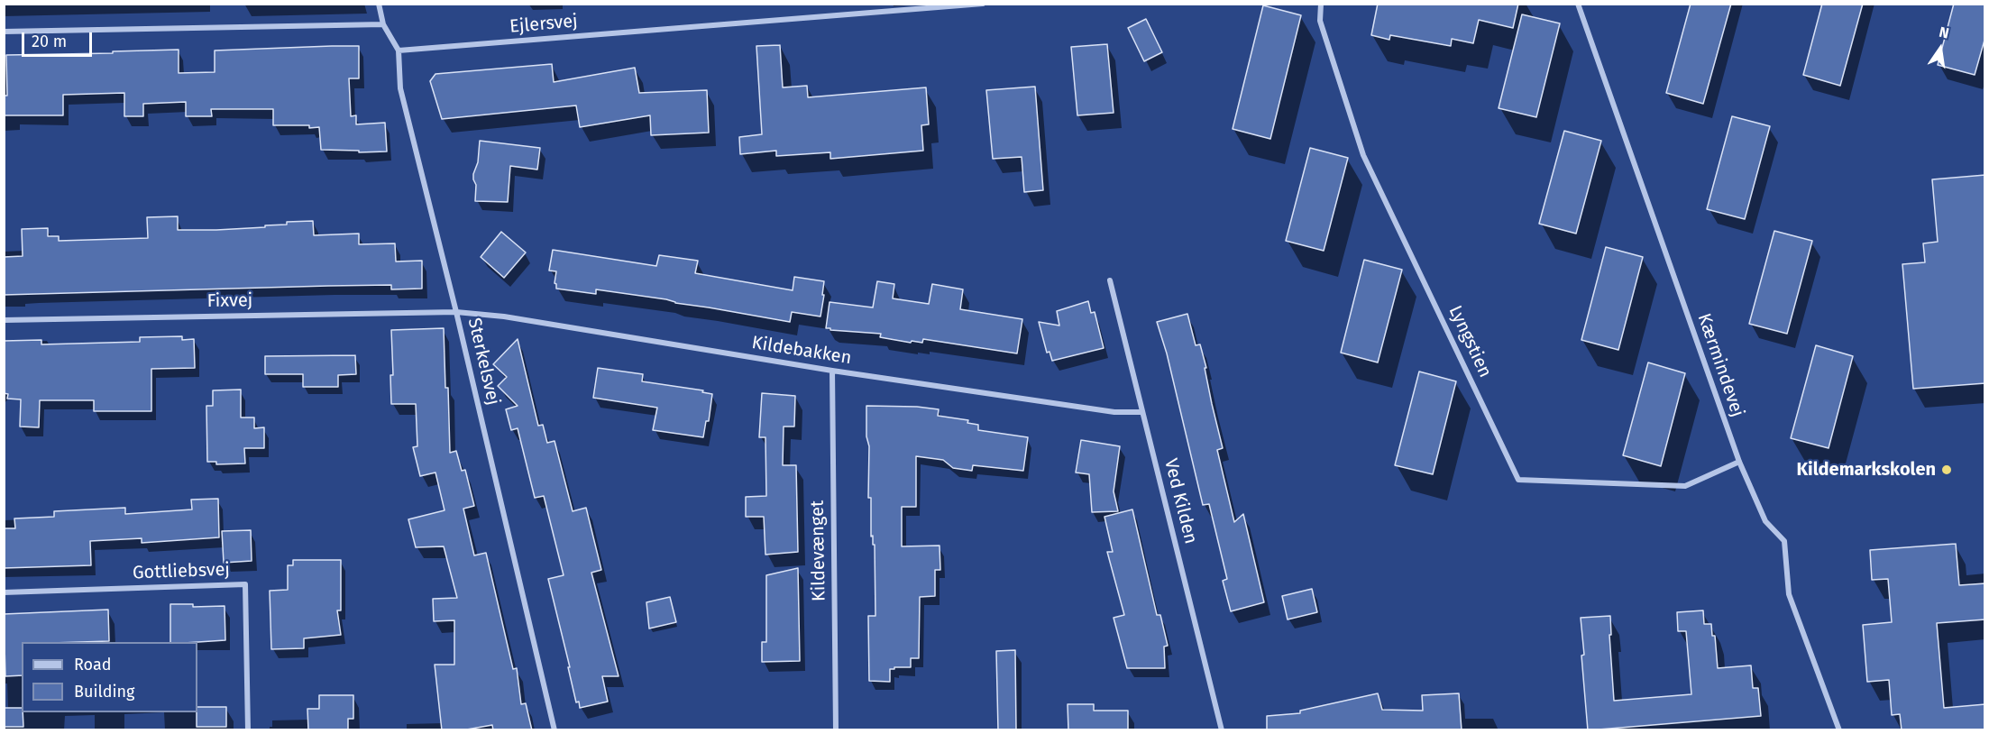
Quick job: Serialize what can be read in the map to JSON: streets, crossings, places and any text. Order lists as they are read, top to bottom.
{
  "streets": {
    "street": [
      "Ejlersvej",
      "Fixvej",
      "Lyngstien",
      "Kildebakken",
      "Sterkelsvej",
      "Kærmindevej",
      "Ved Kilden",
      "Kildevænget",
      "Gottliebsvej"
    ]
  },
  "crossings": [
    ["Ejlersvej", "Sterkelsvej"],
    ["Fixvej", "Kildebakken"],
    ["Fixvej", "Sterkelsvej"],
    ["Lyngstien", "Kærmindevej"],
    ["Kildebakken", "Sterkelsvej"],
    ["Kildebakken", "Ved Kilden"],
    ["Kildebakken", "Kildevænget"]
  ],
  "places": ["Kildemarkskolen"],
  "legend": ["Road", "Building"],
  "scale_bar": "20 m",
  "north": "top"
}
